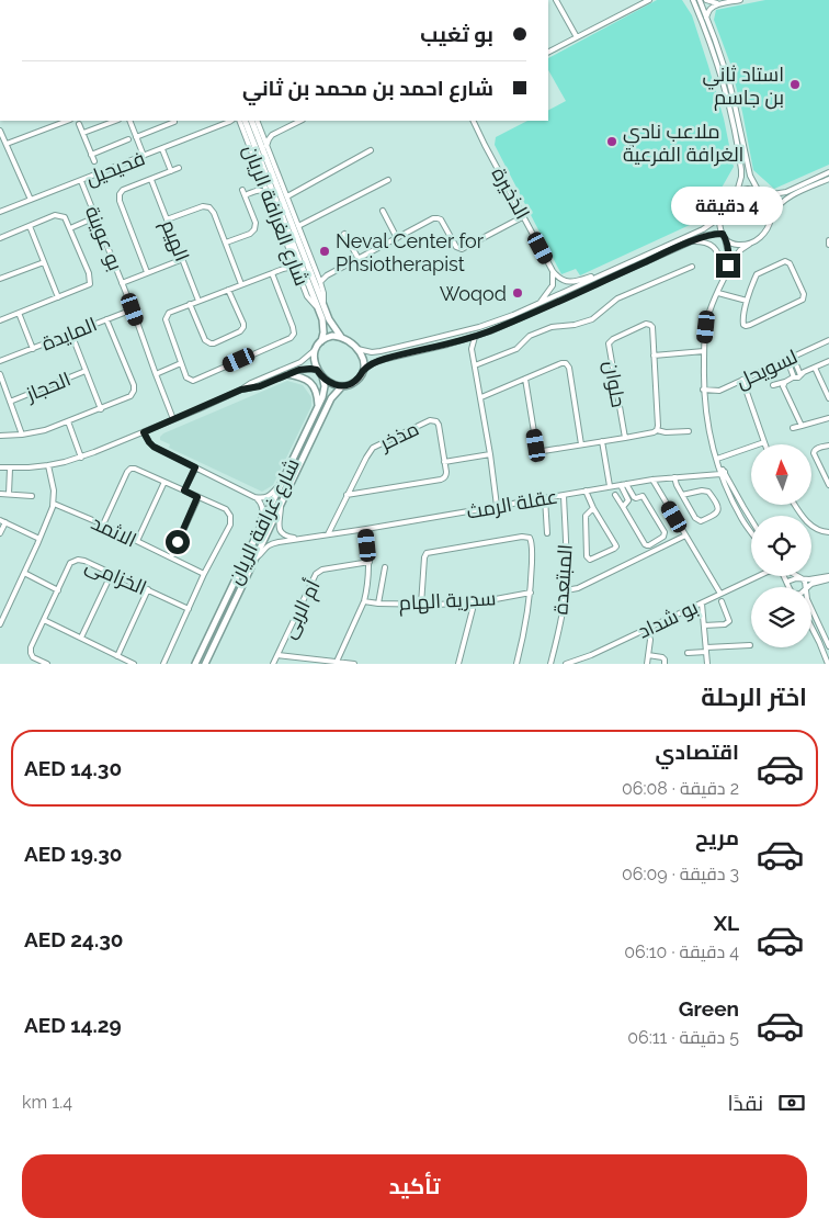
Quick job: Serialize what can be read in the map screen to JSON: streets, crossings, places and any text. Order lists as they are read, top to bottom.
{
  "streets": {
    "main road": ["شارع الغرافة الريان", "شارع غرافة الريان"],
    "street": [
      "فحيحيل",
      "الذخيرة",
      "بو عوينة",
      "الهيم",
      "المايدة",
      "لسويحل",
      "حلوان",
      "الحجاز",
      "مذخر",
      "عقلة الرمث",
      "الاثمد",
      "الخزامى",
      "المبتعدة",
      "سدرية الهام",
      "أم الربى",
      "بو شداد"
    ]
  },
  "crossings": [
    ["فحيحيل", "شارع الغرافة الريان"],
    ["فحيحيل", "بو عوينة"],
    ["شارع الغرافة الريان", "شارع غرافة الريان"],
    ["بو عوينة", "المايدة"],
    ["مذخر", "عقلة الرمث"],
    ["عقلة الرمث", "شارع غرافة الريان"],
    ["عقلة الرمث", "المبتعدة"]
  ],
  "places": [
    "استاد ثاني بن جاسم",
    "ملاعب نادي الغرافة الفرعية",
    "Neval Center for Phsiotherapist",
    "Woqod"
  ],
  "north": "top",
  "page": {
    "banner": ["بو ثغيب", "شارع احمد بن محمد بن ثاني"],
    "bubble": "4 دقيقة",
    "heading": "اختر الرحلة",
    "list": [
      {
        "name": "اقتصادي",
        "note": "2 دقيقة · 06:08",
        "value": "AED 14.30"
      },
      {
        "name": "مريح",
        "note": "3 دقيقة · 06:09",
        "value": "AED 19.30"
      },
      {
        "name": "XL",
        "note": "4 دقيقة · 06:10",
        "value": "AED 24.30"
      },
      {
        "name": "Green",
        "note": "5 دقيقة · 06:11",
        "value": "AED 14.29"
      }
    ],
    "pay": ["نقدًا", "1.4 km"],
    "buttons": "تأكيد"
  }
}
